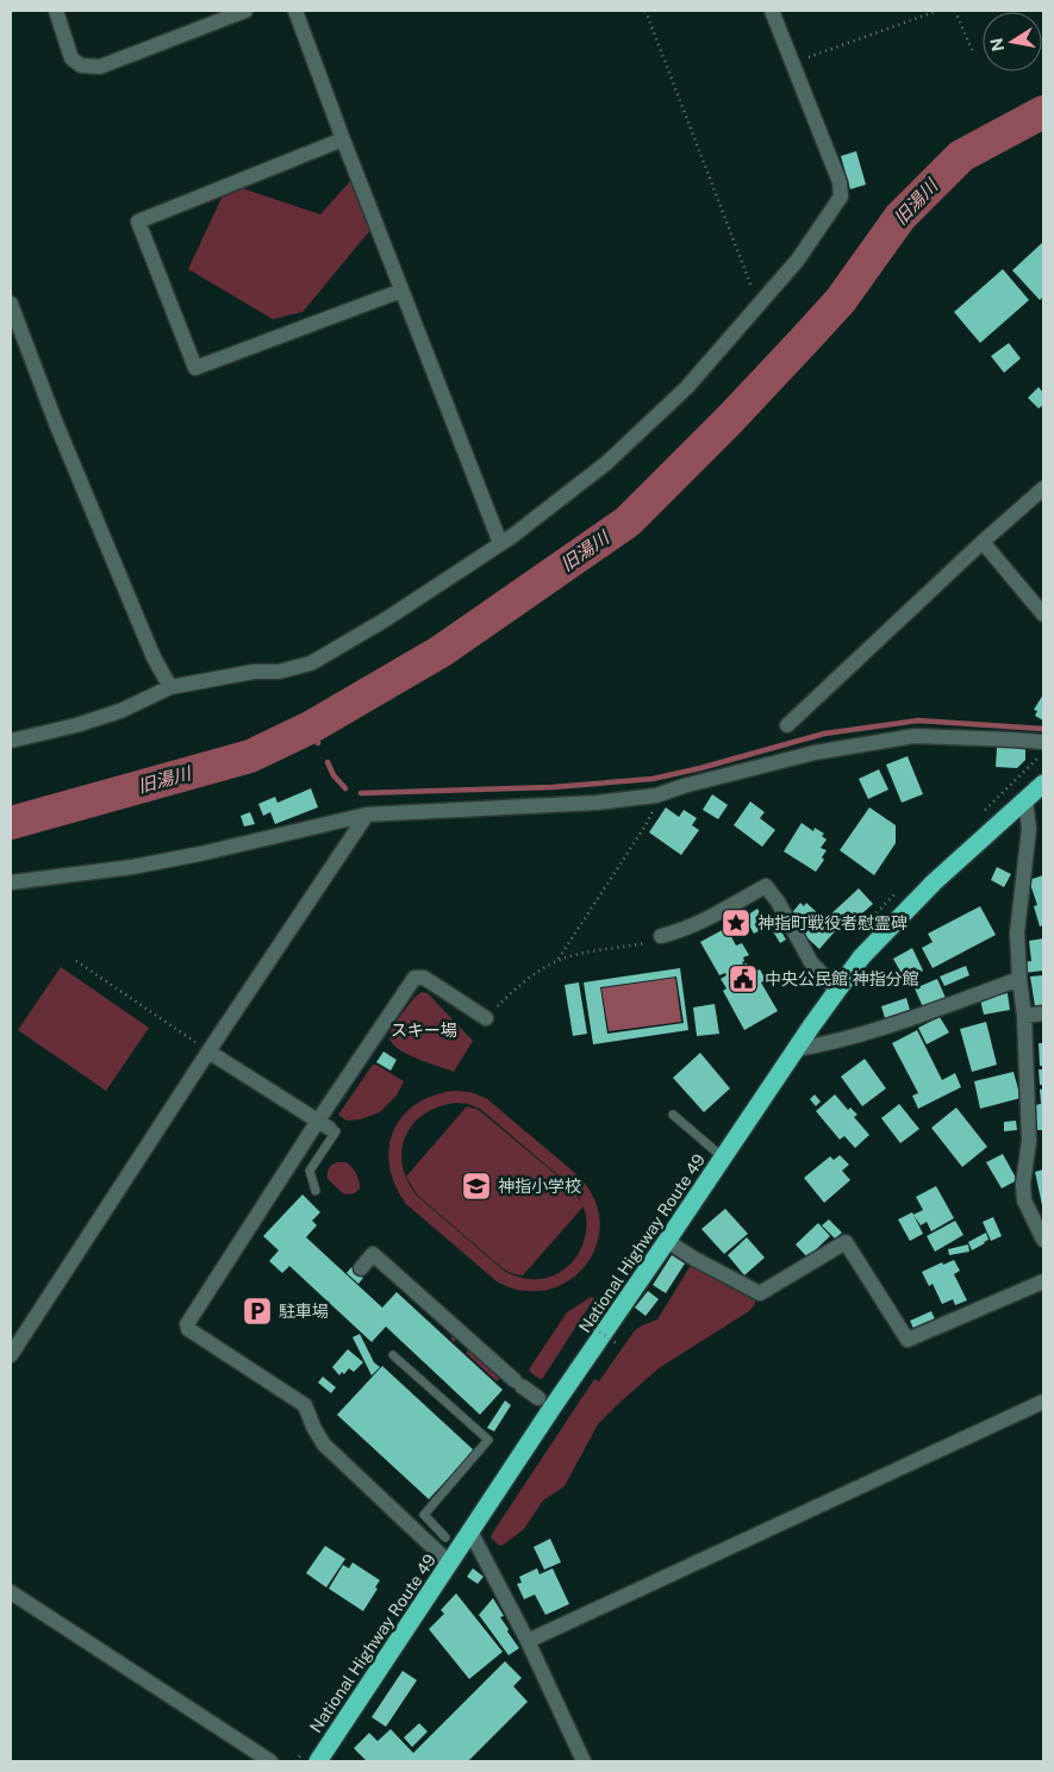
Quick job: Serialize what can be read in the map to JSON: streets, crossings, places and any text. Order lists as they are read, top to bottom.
{
  "streets": {
    "highway": ["National Highway Route 49"]
  },
  "water": ["旧湯川"],
  "parks": ["スキー場"],
  "places": {
    "place": ["神指町戦役者慰霊碑"],
    "public building": ["中央公民館 神指分館"],
    "school or university": ["神指小学校"],
    "parking": ["駐車場"]
  },
  "north": "left"
}
